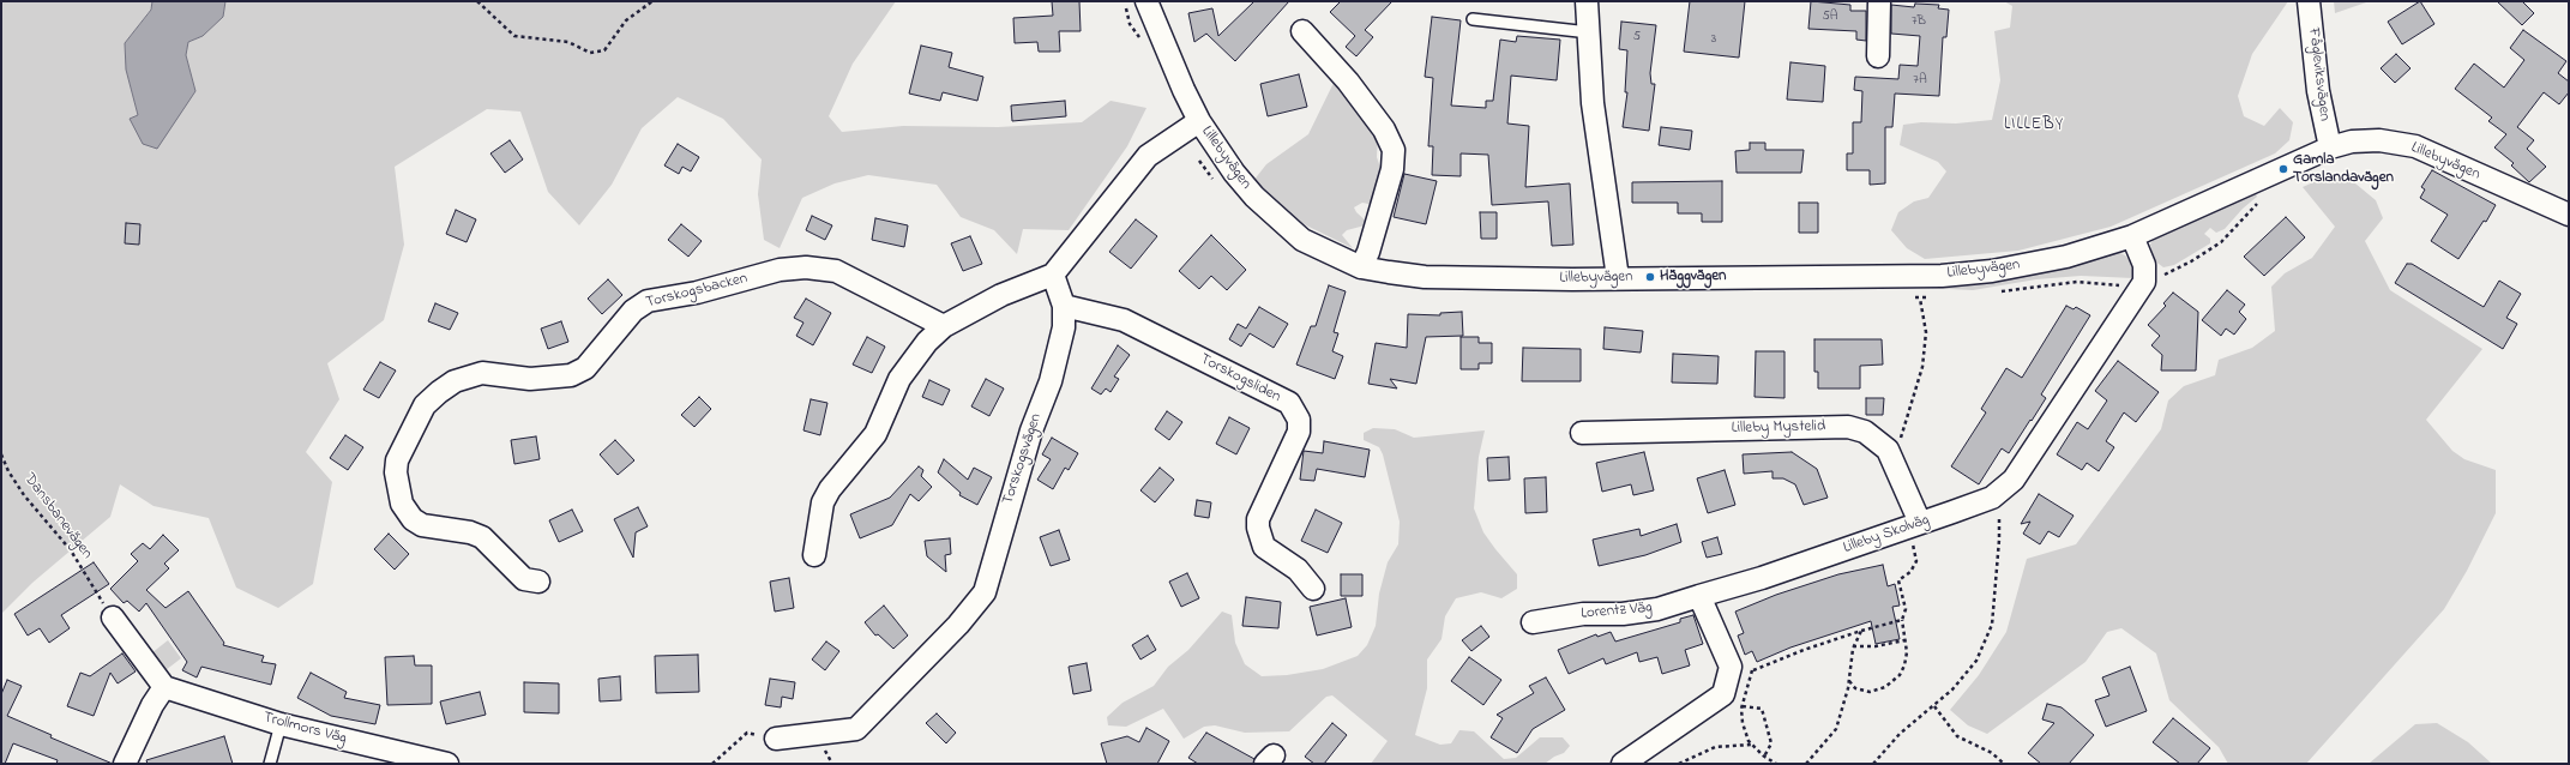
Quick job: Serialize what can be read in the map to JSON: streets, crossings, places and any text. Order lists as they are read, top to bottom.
{
  "streets": {
    "street": [
      "Fågleviksvägen",
      "Lillebyvägen",
      "Torskogsbacken",
      "Torskogsliden",
      "Lilleby Mystelid",
      "Torskogsvägen",
      "Lilleby Skolväg",
      "Lorentz Väg",
      "Trollmors Väg"
    ],
    "path": ["Dansbanevägen"]
  },
  "crossings": [
    ["Fågleviksvägen", "Lillebyvägen"],
    ["Torskogsliden", "Torskogsvägen"],
    ["Lilleby Mystelid", "Lilleby Skolväg"],
    ["Lilleby Skolväg", "Lorentz Väg"]
  ],
  "districts": ["LILLEBY"],
  "places": ["Gamla Torslandavägen", "Häggvägen"],
  "house_numbers": [
    "5A",
    "7B",
    "5",
    "3",
    "7A"
  ]
}
